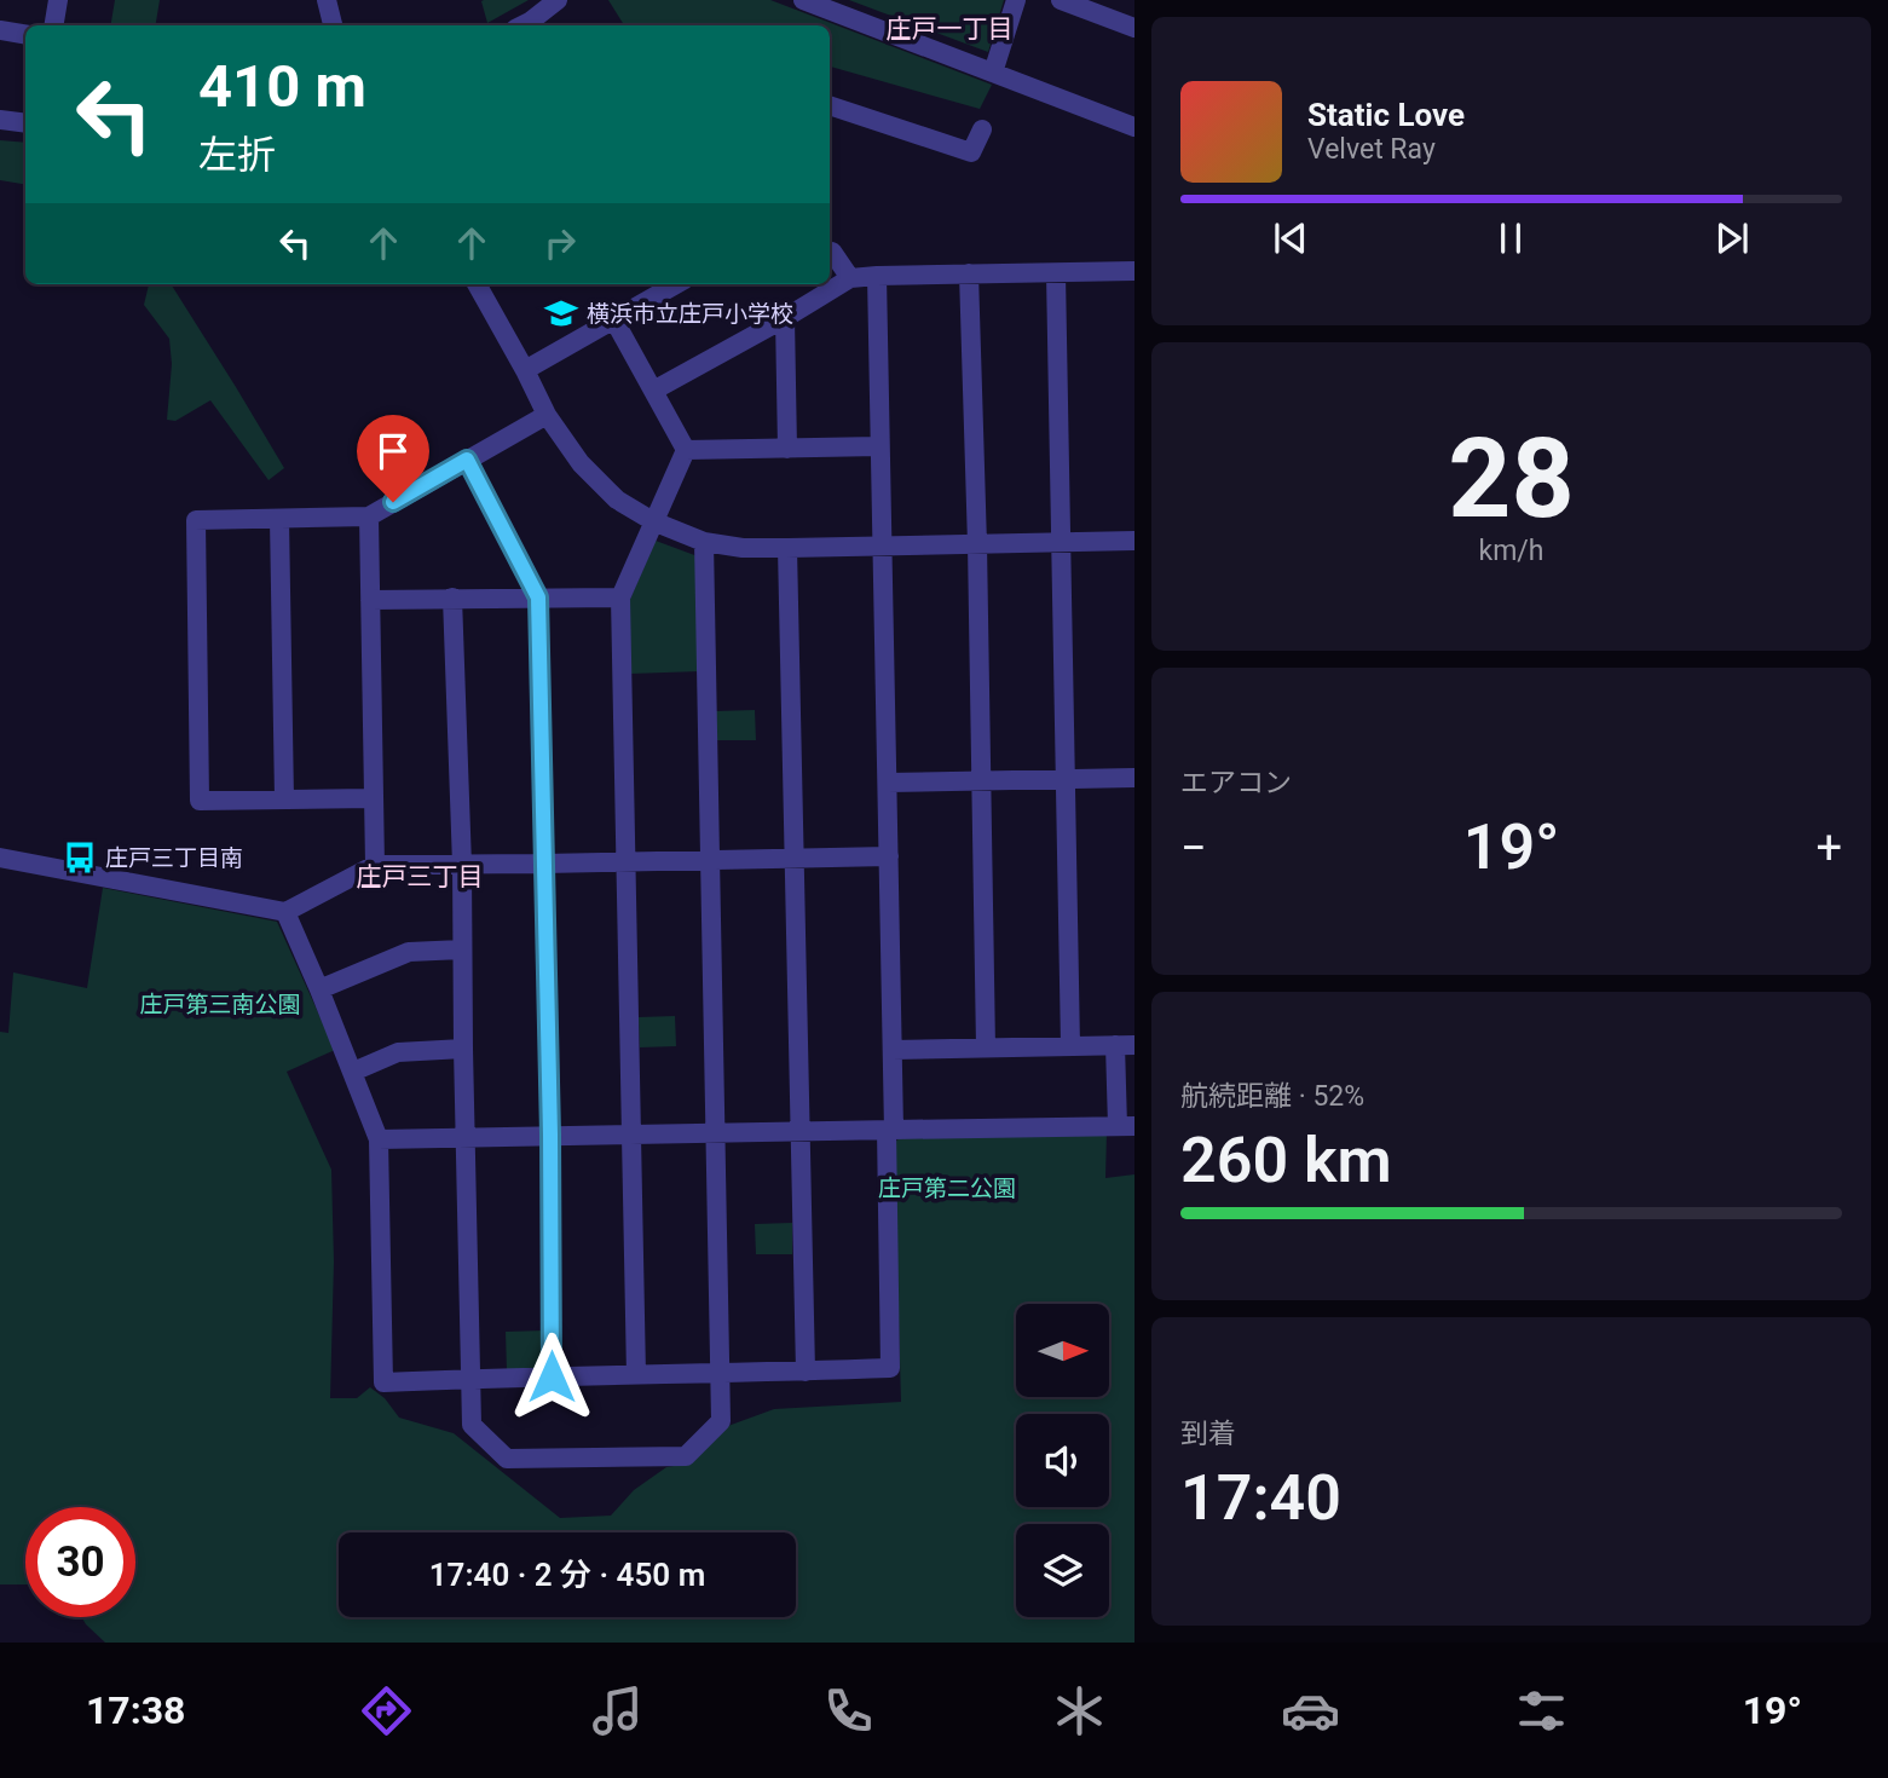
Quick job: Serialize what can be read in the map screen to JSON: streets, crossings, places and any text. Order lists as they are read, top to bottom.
{
  "districts": ["庄戸一丁目", "庄戸三丁目"],
  "parks": ["庄戸第三南公園", "庄戸第二公園"],
  "places": {
    "school or university": ["横浜市立庄戸小学校"],
    "bus stop": ["庄戸三丁目南"]
  },
  "north": "right",
  "page": {
    "turn": ["410 m", "左折"],
    "song": ["Static Love", "Velvet Ray"],
    "tile": [
      ["28", "km/h"],
      "エアコン",
      ["航続距離 · 52%", "260 km"],
      ["到着", "17:40"]
    ],
    "heat": ["−", "19°", "+"],
    "limit": "30",
    "trip": "17:40 · 2 分 · 450 m",
    "tabs": ["17:38", "19°"]
  }
}
